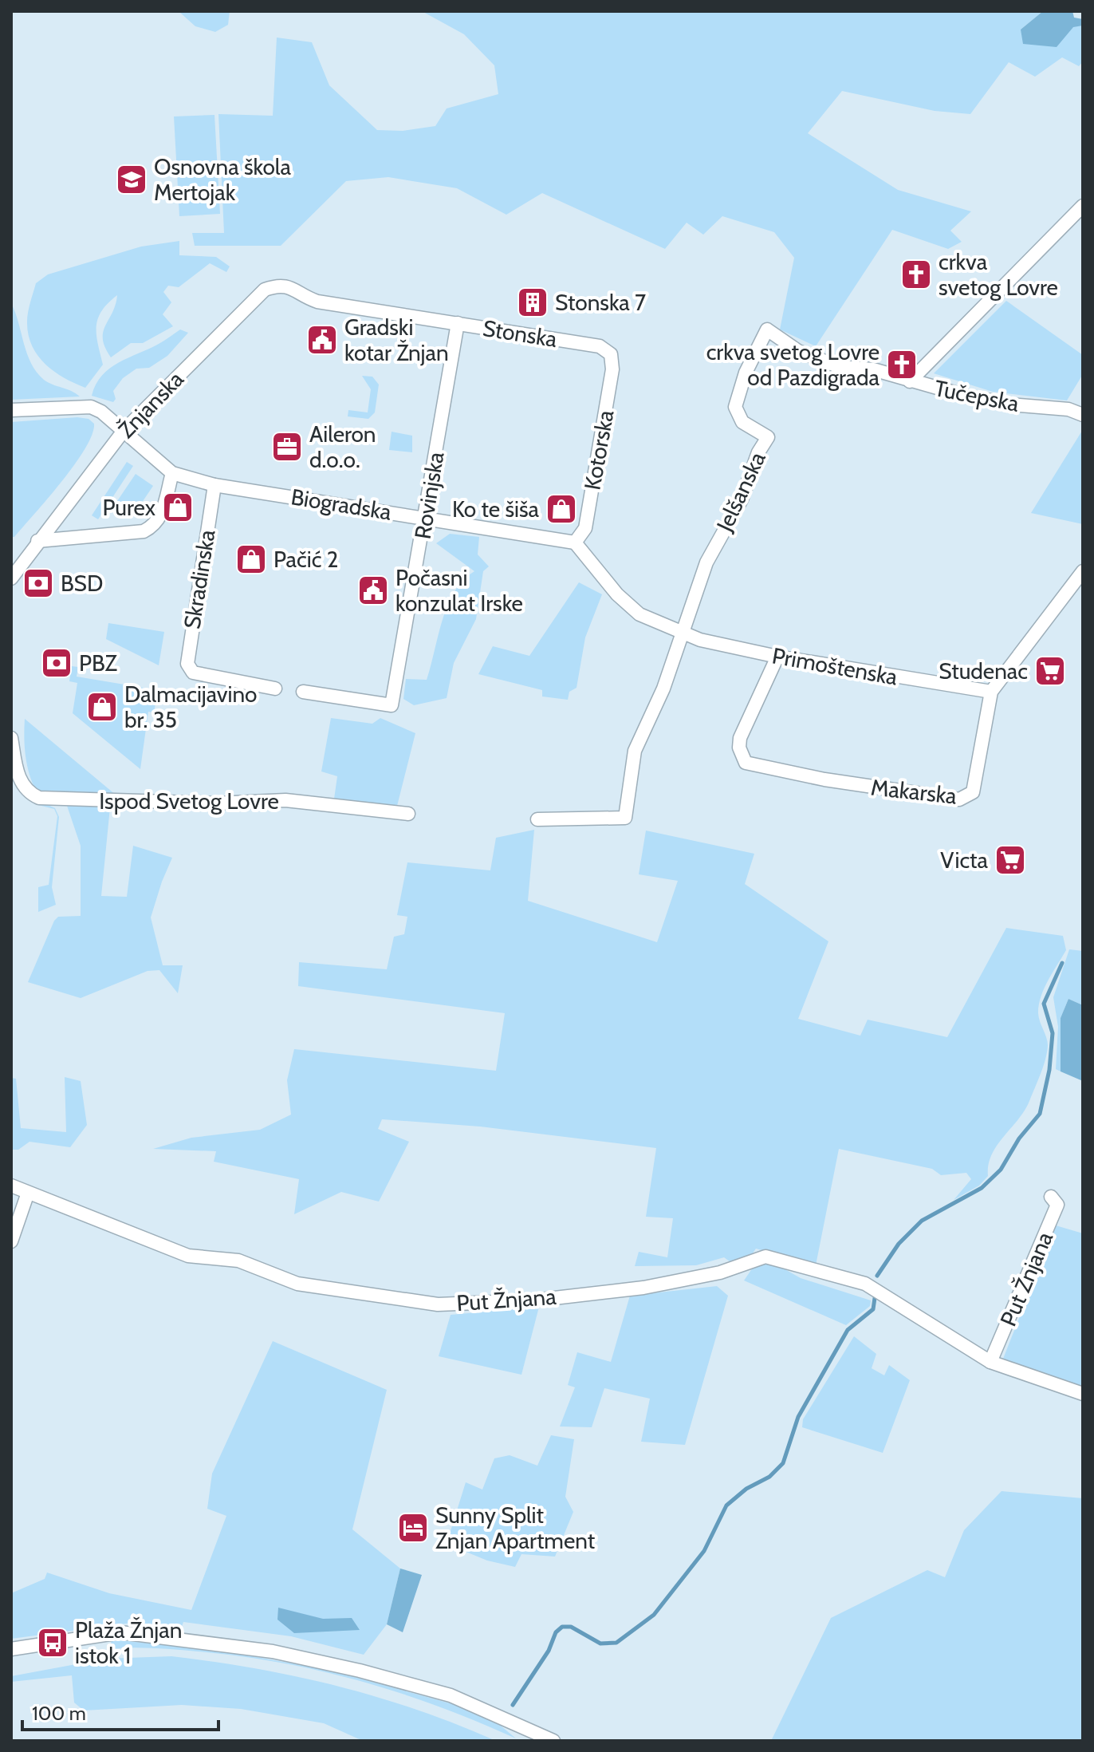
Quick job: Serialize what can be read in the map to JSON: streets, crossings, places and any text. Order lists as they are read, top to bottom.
{
  "streets": {
    "street": [
      "Stonska",
      "Tučepska",
      "Žnjanska",
      "Kotorska",
      "Jelšanska",
      "Rovinjska",
      "Biogradska",
      "Skradinska",
      "Primoštenska",
      "Makarska",
      "Ispod Svetog Lovre",
      "Put Žnjana"
    ]
  },
  "crossings": [
    ["Stonska", "Žnjanska"],
    ["Stonska", "Kotorska"],
    ["Stonska", "Rovinjska"],
    ["Tučepska", "Jelšanska"],
    ["Žnjanska", "Biogradska"],
    ["Kotorska", "Biogradska"],
    ["Kotorska", "Primoštenska"],
    ["Jelšanska", "Primoštenska"],
    ["Rovinjska", "Biogradska"],
    ["Biogradska", "Skradinska"],
    ["Biogradska", "Primoštenska"],
    ["Primoštenska", "Makarska"]
  ],
  "places": {
    "school or university": ["Osnovna škola Mertojak"],
    "church": ["crkva svetog Lovre", "crkva svetog Lovre od Pazdigrada"],
    "building": ["Stonska 7"],
    "public building": ["Gradski kotar Žnjan", "Počasni konzulat Irske"],
    "office": ["Aileron d.o.o."],
    "shop": [
      "Purex",
      "Ko te šiša",
      "Pačić 2",
      "Dalmacijavino br. 35"
    ],
    "bank": ["BSD", "PBZ"],
    "supermarket": ["Studenac", "Victa"],
    "hotel": ["Sunny Split Znjan Apartment"],
    "bus stop": ["Plaža Žnjan istok 1"]
  },
  "scale_bar": "100 m"
}
